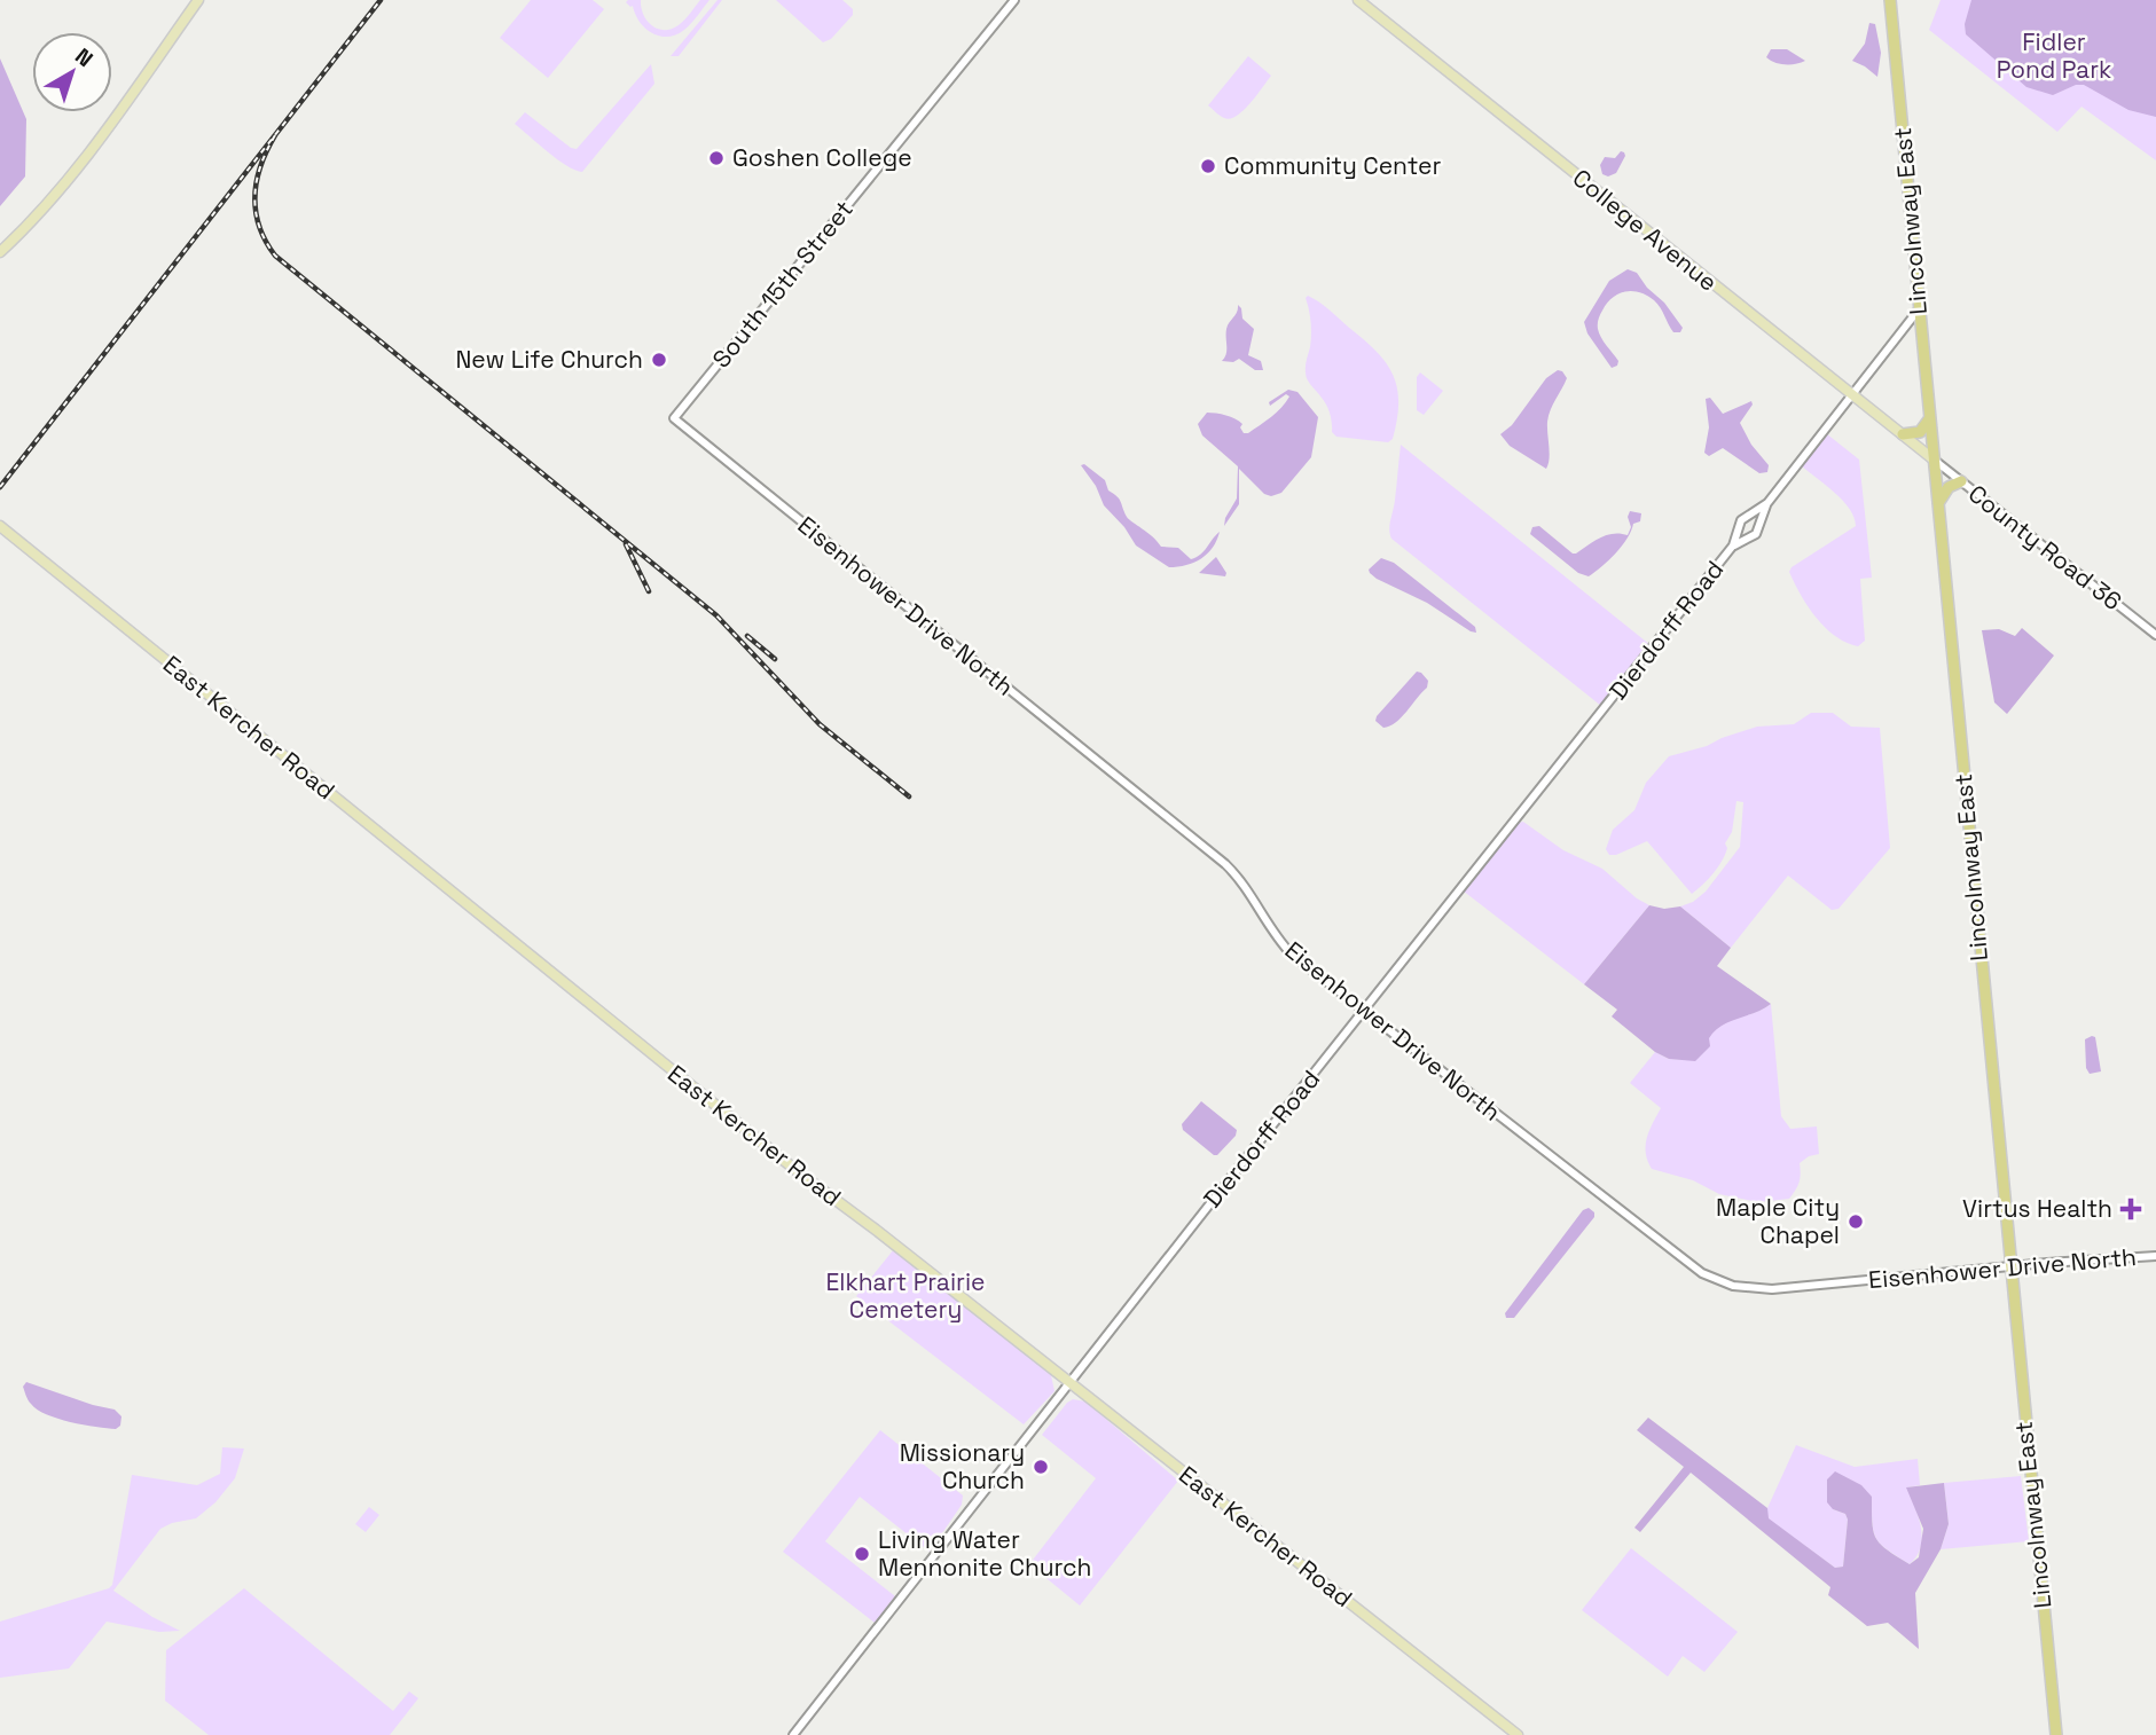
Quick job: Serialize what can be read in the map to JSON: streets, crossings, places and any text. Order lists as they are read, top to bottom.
{
  "streets": {
    "highway": ["Lincolnway East"],
    "main road": ["College Avenue", "East Kercher Road"],
    "street": [
      "South 15th Street",
      "County Road 36",
      "Eisenhower Drive North",
      "Dierdorff Road"
    ]
  },
  "crossings": [
    ["Lincolnway East", "College Avenue"],
    ["Lincolnway East", "County Road 36"],
    ["Lincolnway East", "Eisenhower Drive North"],
    ["Lincolnway East", "Dierdorff Road"],
    ["College Avenue", "County Road 36"],
    ["College Avenue", "Dierdorff Road"],
    ["South 15th Street", "Eisenhower Drive North"],
    ["Eisenhower Drive North", "Dierdorff Road"],
    ["Dierdorff Road", "East Kercher Road"]
  ],
  "parks": ["Fidler Pond Park", "Elkhart Prairie Cemetery"],
  "places": {
    "other": [
      "Goshen College",
      "Community Center",
      "New Life Church",
      "Maple City Chapel",
      "Missionary Church",
      "Living Water Mennonite Church"
    ],
    "health": ["Virtus Health"]
  },
  "north": "top right"
}
